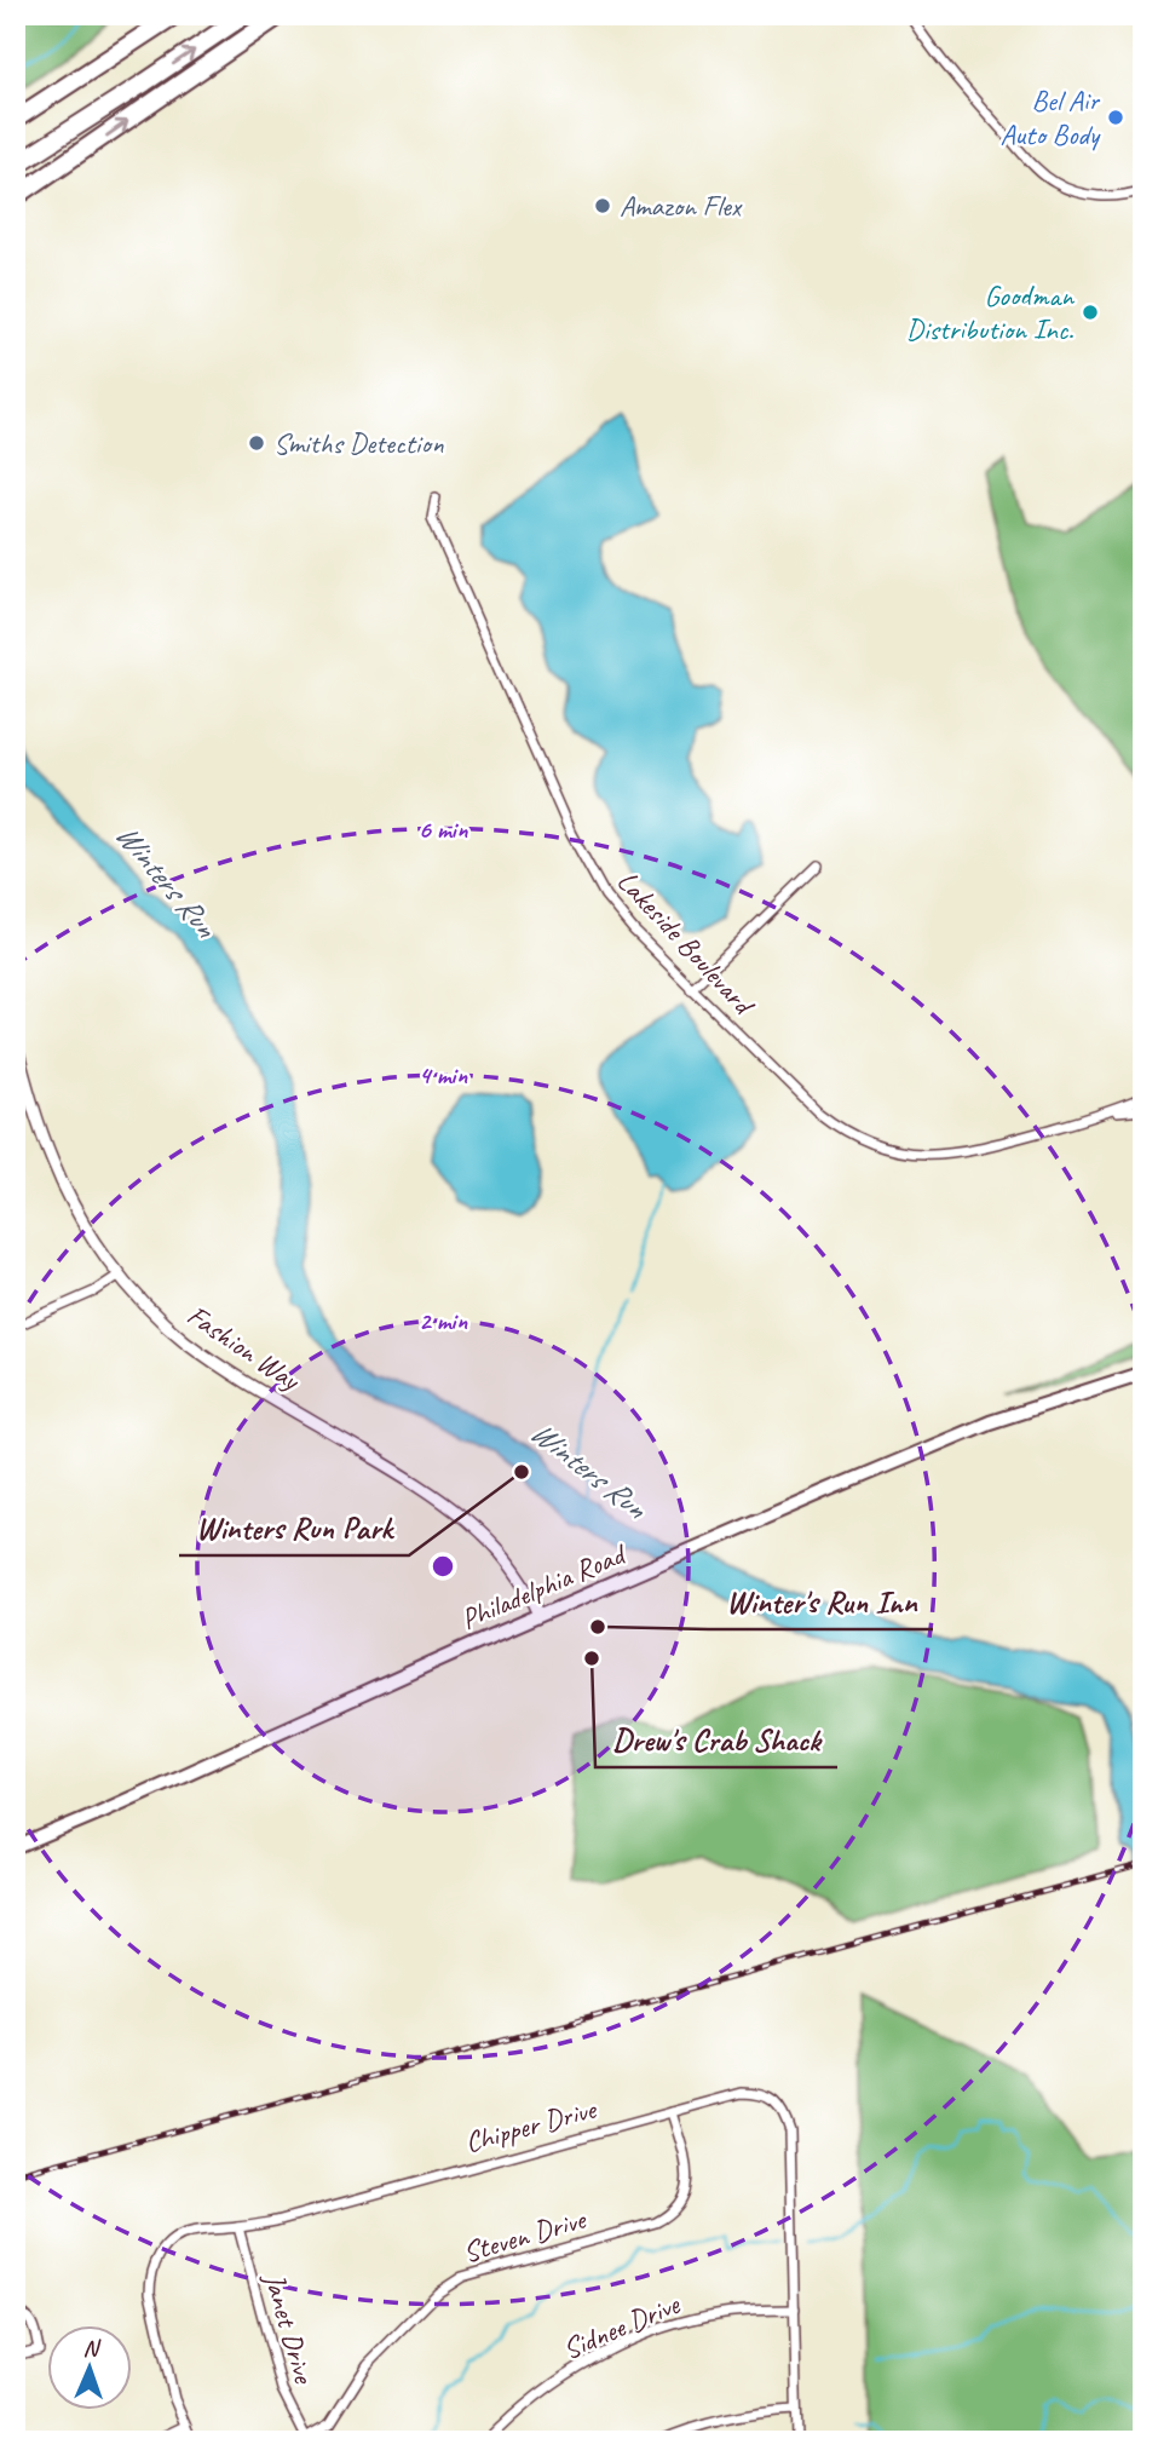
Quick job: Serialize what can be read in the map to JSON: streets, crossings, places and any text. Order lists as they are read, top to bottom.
{
  "streets": {
    "main road": ["Philadelphia Road"],
    "street": [
      "Lakeside Boulevard",
      "Fashion Way",
      "Chipper Drive",
      "Steven Drive",
      "Sidnee Drive",
      "Janet Drive"
    ]
  },
  "crossings": [
    ["Fashion Way", "Philadelphia Road"],
    ["Chipper Drive", "Steven Drive"],
    ["Chipper Drive", "Sidnee Drive"],
    ["Chipper Drive", "Janet Drive"],
    ["Steven Drive", "Janet Drive"]
  ],
  "water": ["Winters Run"],
  "places": [
    "Bel Air Auto Body",
    "Amazon Flex",
    "Goodman Distribution Inc.",
    "Smiths Detection",
    "Winters Run Park",
    "Winter's Run Inn",
    "Drew's Crab Shack"
  ],
  "north": "top",
  "rings": ["6 min", "4 min", "2 min"]
}
